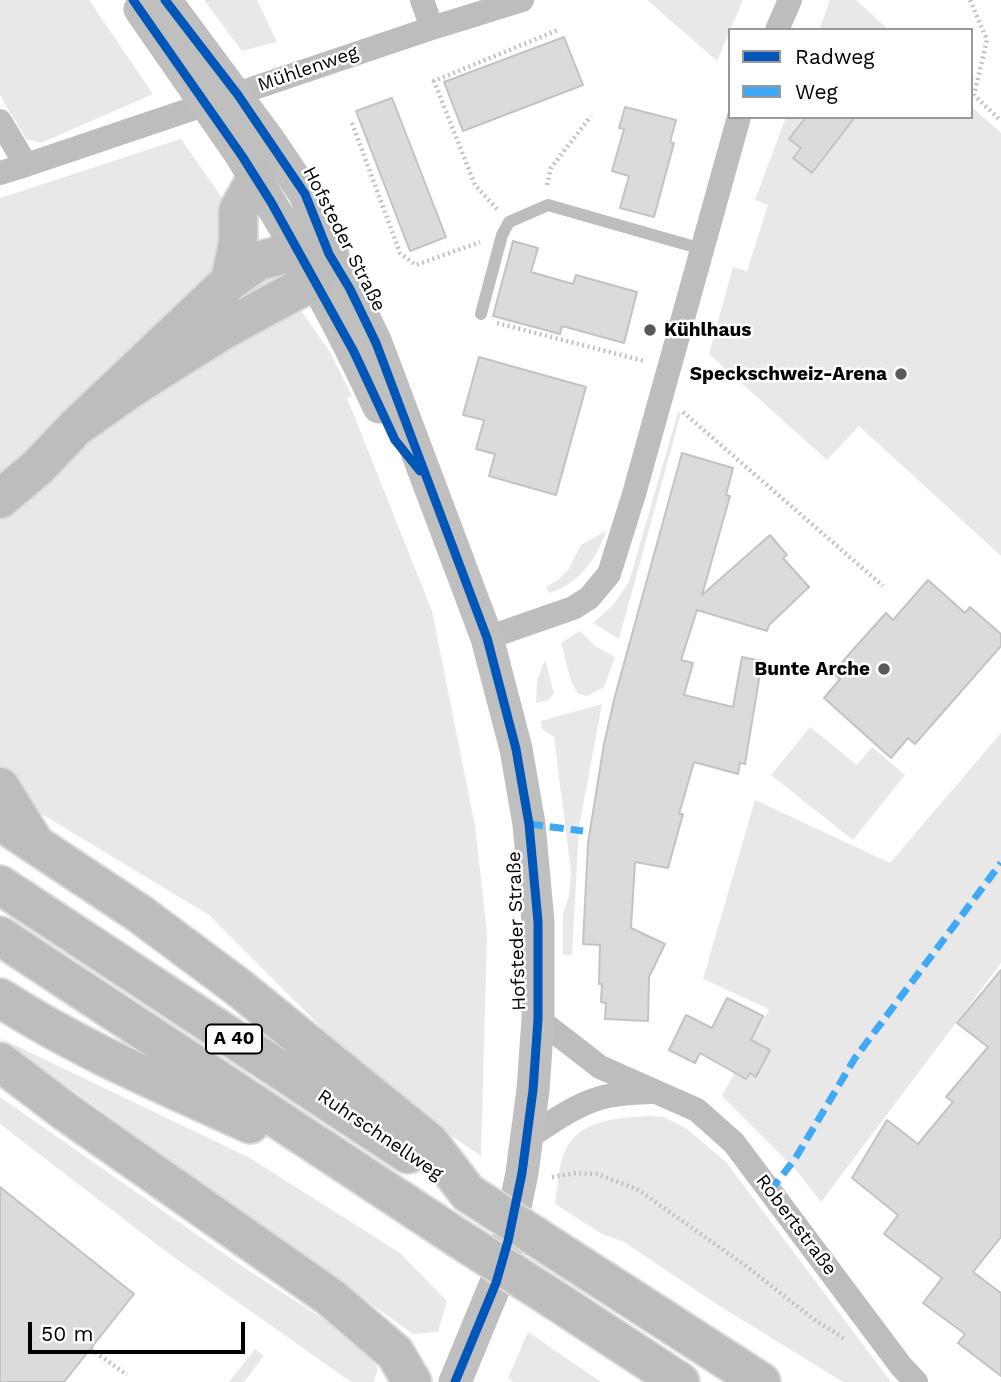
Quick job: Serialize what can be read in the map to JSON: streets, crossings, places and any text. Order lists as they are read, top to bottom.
{
  "streets": {
    "highway": ["A 40", "Ruhrschnellweg"],
    "street": ["Mühlenweg", "Hofsteder Straße", "Robertstraße"]
  },
  "crossings": [
    ["Hofsteder Straße", "Robertstraße"]
  ],
  "places": ["Kühlhaus", "Speckschweiz-Arena", "Bunte Arche"],
  "legend": ["Radweg", "Weg"],
  "scale_bar": "50 m"
}
